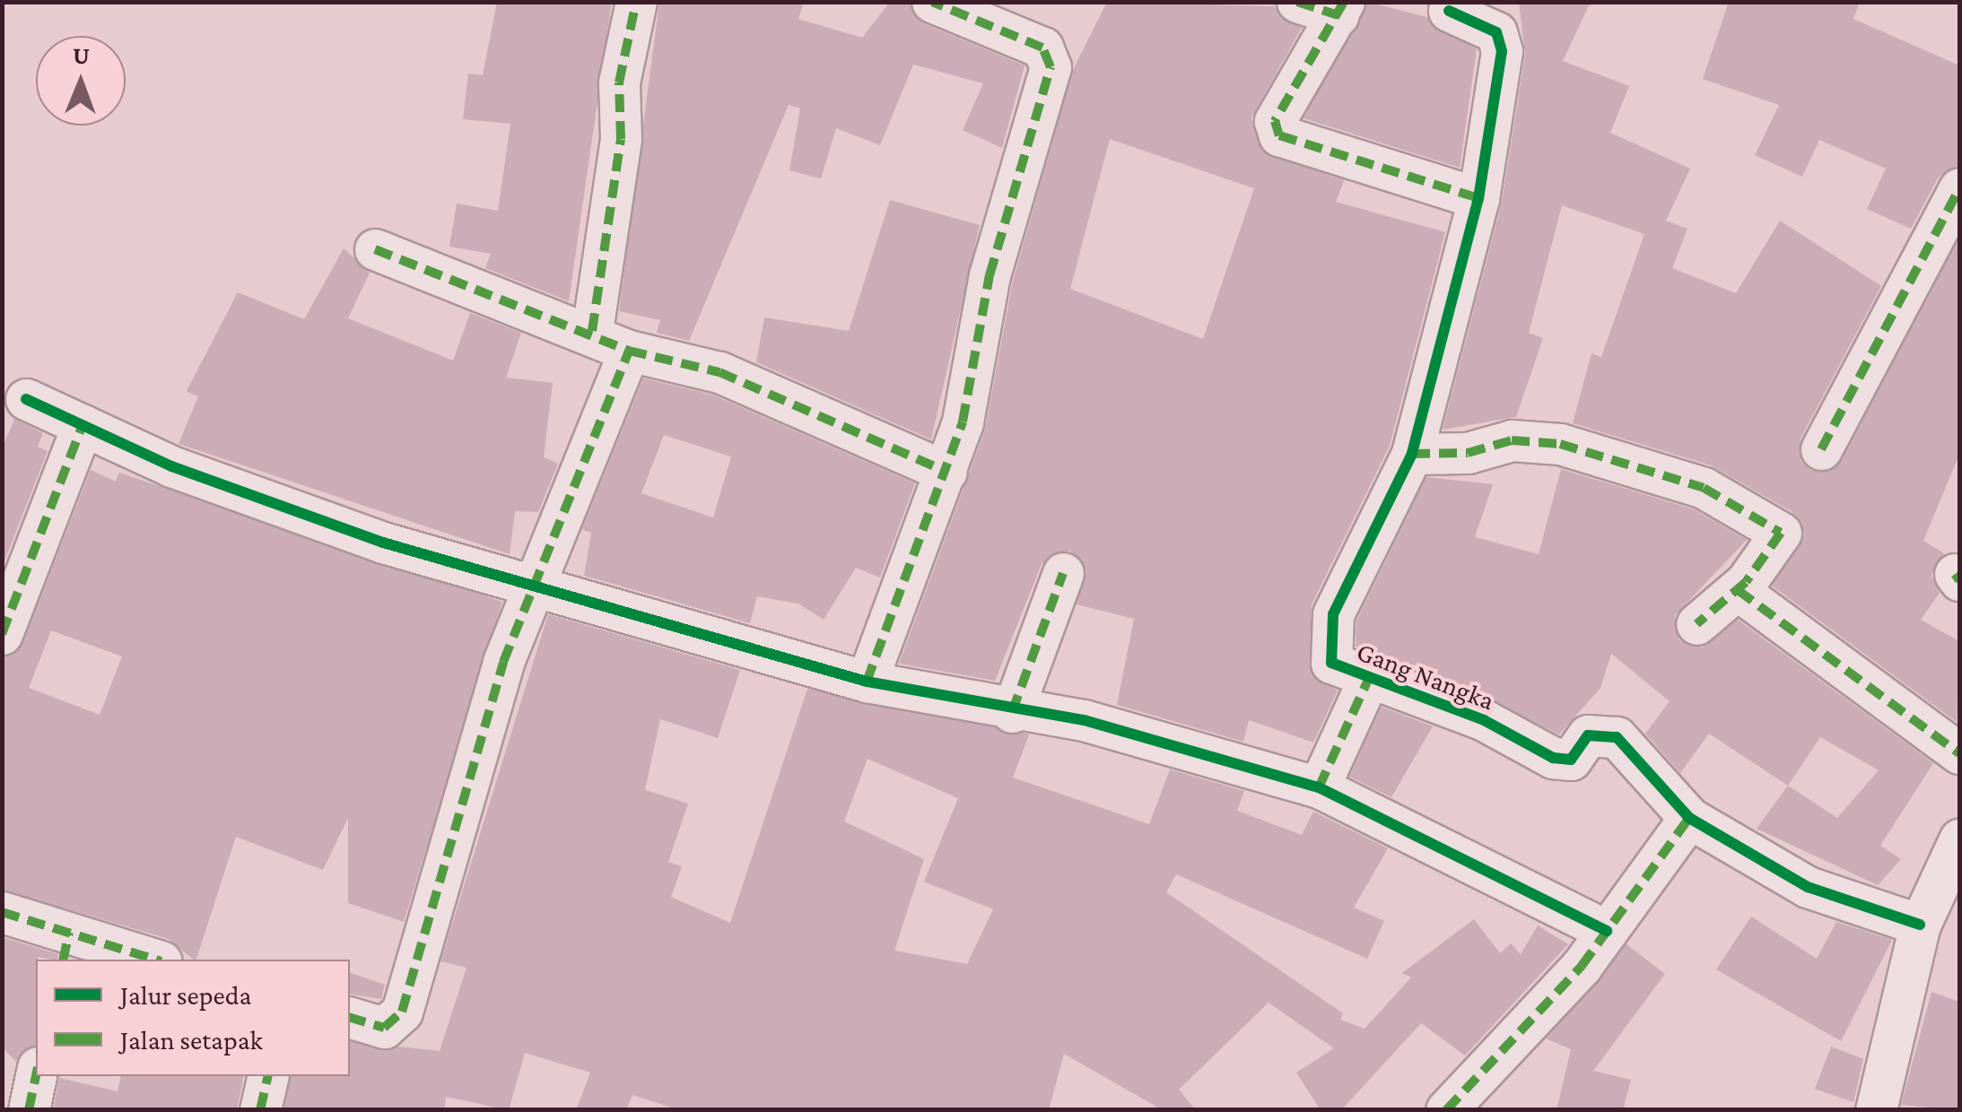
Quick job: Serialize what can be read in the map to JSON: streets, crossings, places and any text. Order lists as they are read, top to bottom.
{
  "streets": {
    "street": ["Gang Nangka"]
  },
  "legend": ["Jalur sepeda", "Jalan setapak"],
  "north": "top"
}
